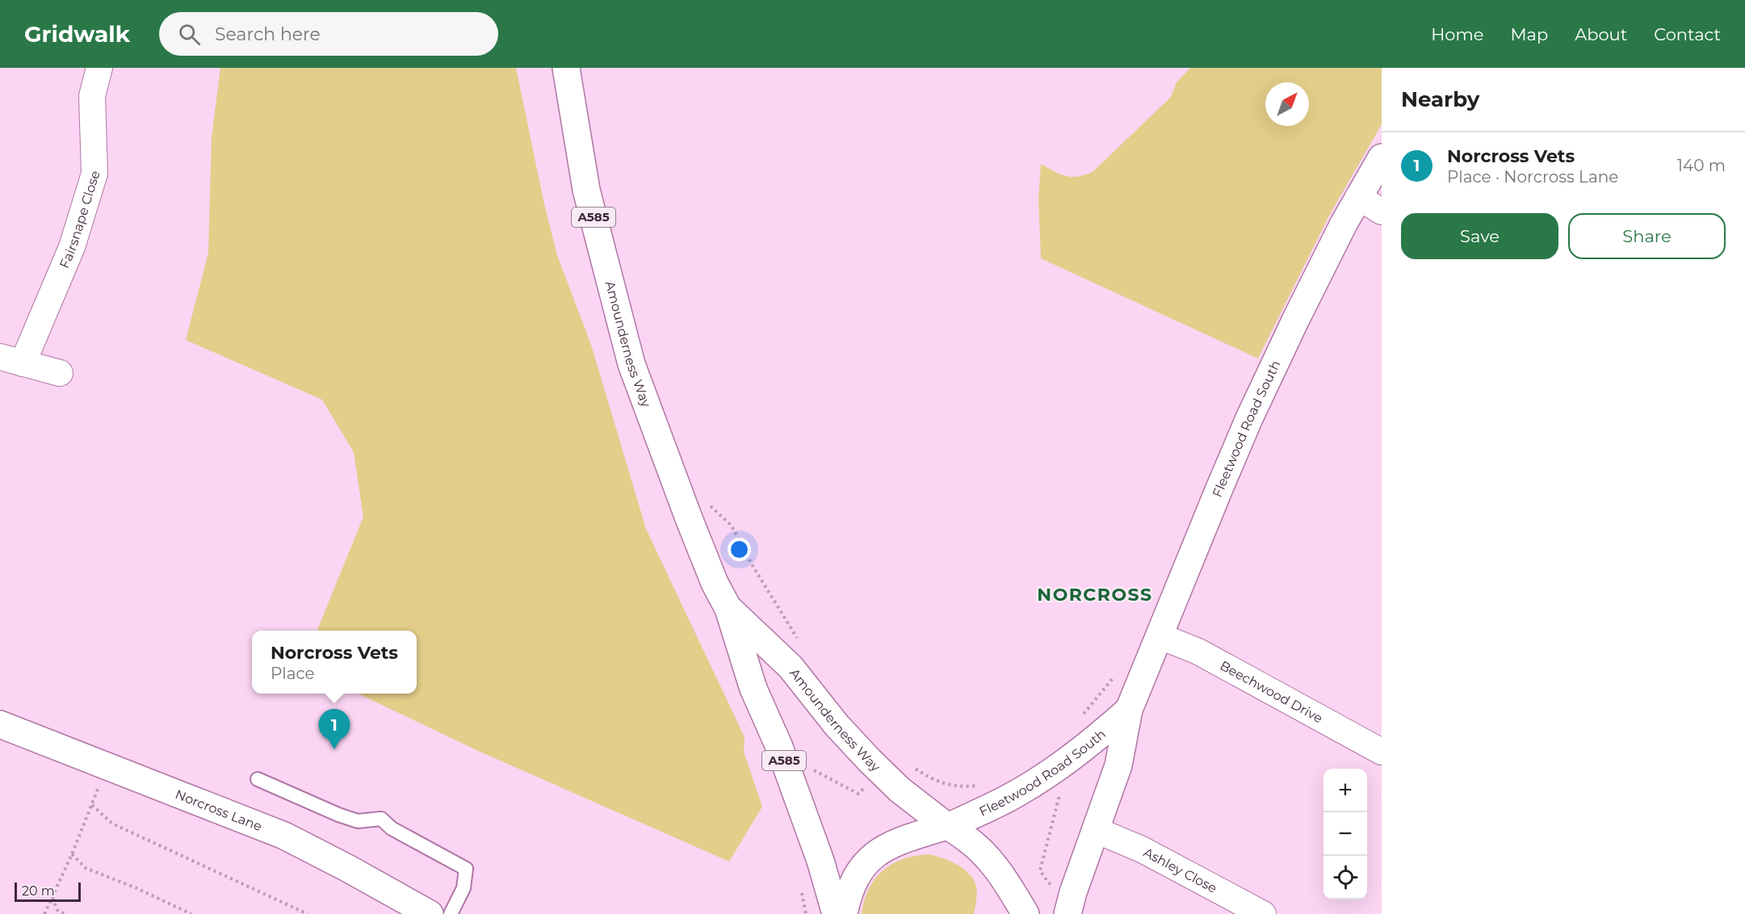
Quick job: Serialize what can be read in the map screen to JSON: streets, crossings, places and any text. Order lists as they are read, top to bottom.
{
  "streets": {
    "main road": [
      "A585",
      "Amounderness Way",
      "Fleetwood Road South",
      "Norcross Lane"
    ],
    "street": ["Fairsnape Close", "Beechwood Drive", "Ashley Close"]
  },
  "crossings": [
    ["A585", "Amounderness Way"],
    ["A585", "Fleetwood Road South"],
    ["Amounderness Way", "Fleetwood Road South"],
    ["Fleetwood Road South", "Beechwood Drive"],
    ["Fleetwood Road South", "Ashley Close"]
  ],
  "districts": ["NORCROSS"],
  "scale_bar": "20 m",
  "north": "top right",
  "page": {
    "header": "Gridwalk",
    "search": "Search here",
    "nav": [
      "Home",
      "Map",
      "About",
      "Contact"
    ],
    "heading": "Nearby",
    "list": [
      {
        "mark": "1",
        "name": "Norcross Vets",
        "note": "Place · Norcross Lane",
        "value": "140 m"
      }
    ],
    "buttons": ["Save", "Share"],
    "popup": ["Norcross Vets", "Place"],
    "pins": "1",
    "map_buttons": ["+", "−"],
    "scale": "20 m"
  }
}
